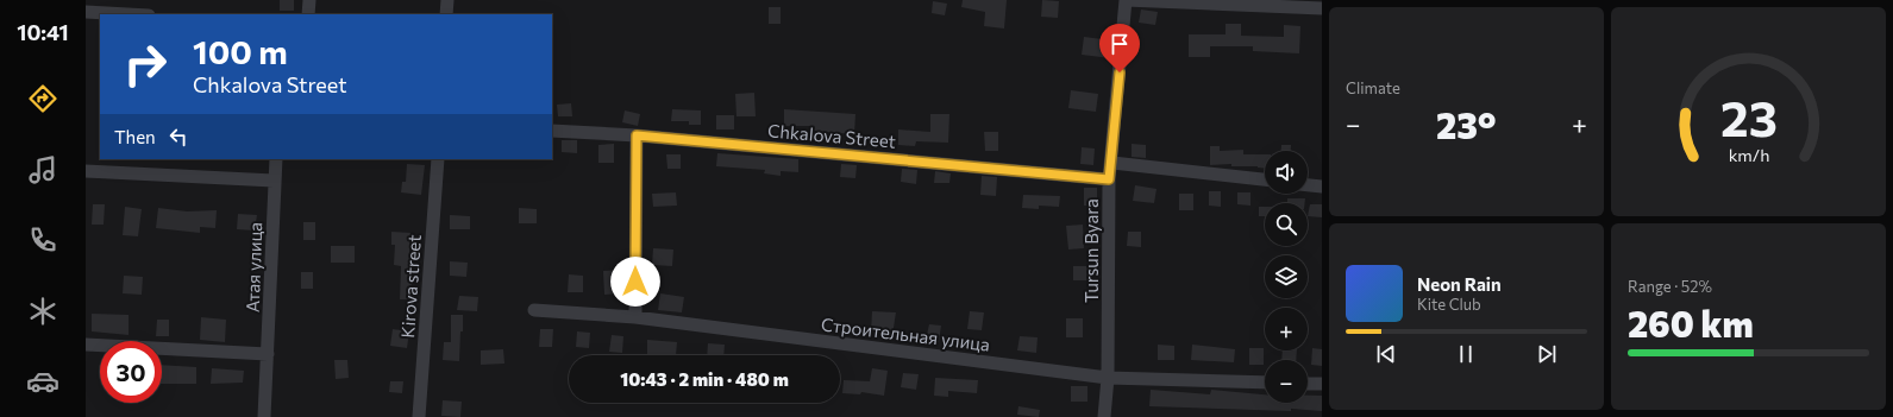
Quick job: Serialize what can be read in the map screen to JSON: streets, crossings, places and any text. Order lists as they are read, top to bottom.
{
  "streets": {
    "street": [
      "Chkalova Street",
      "Tursun Byara",
      "Атая улица",
      "Kirova street",
      "Строительная улица"
    ]
  },
  "crossings": [
    ["Chkalova Street", "Tursun Byara"],
    ["Tursun Byara", "Строительная улица"]
  ],
  "page": {
    "tabs": "10:41",
    "tile": [
      "Climate",
      ["Range · 52%", "260 km"]
    ],
    "turn": ["100 m", "Chkalova Street"],
    "heat": ["−", "23°", "+"],
    "then": "Then",
    "map_buttons": ["+", "−"],
    "song": ["Neon Rain", "Kite Club"],
    "limit": "30",
    "trip": "10:43 · 2 min · 480 m",
    "gauge": ["23", "km/h"]
  }
}
